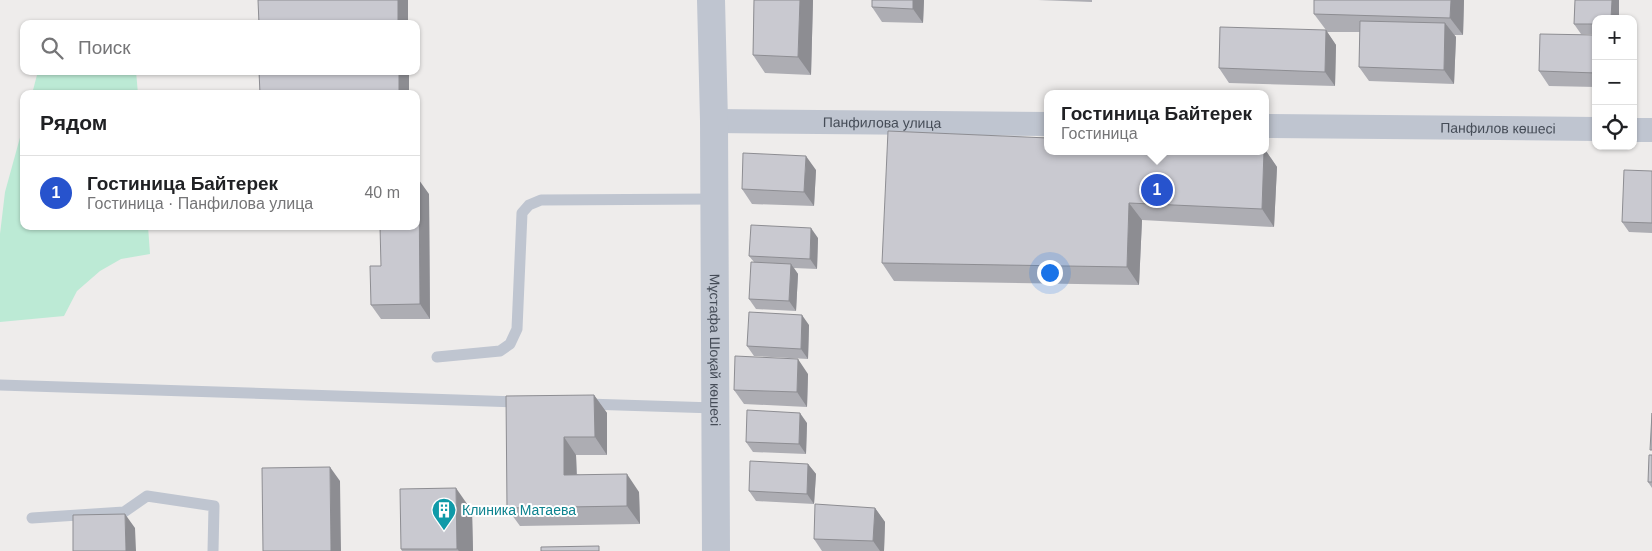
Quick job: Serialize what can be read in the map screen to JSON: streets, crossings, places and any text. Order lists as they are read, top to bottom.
{
  "streets": {
    "street": ["Панфилова улица", "Панфилов көшесі", "Мұстафа Шоқай көшесі"]
  },
  "crossings": [
    ["Панфилова улица", "Мұстафа Шоқай көшесі"]
  ],
  "places": {
    "building": ["Клиника Матаева"]
  },
  "page": {
    "map_buttons": ["+", "−"],
    "search": "Поиск",
    "popup": ["Гостиница Байтерек", "Гостиница"],
    "heading": "Рядом",
    "list": [
      {
        "mark": "1",
        "name": "Гостиница Байтерек",
        "note": "Гостиница · Панфилова улица",
        "value": "40 m"
      }
    ],
    "pins": "1"
  }
}
